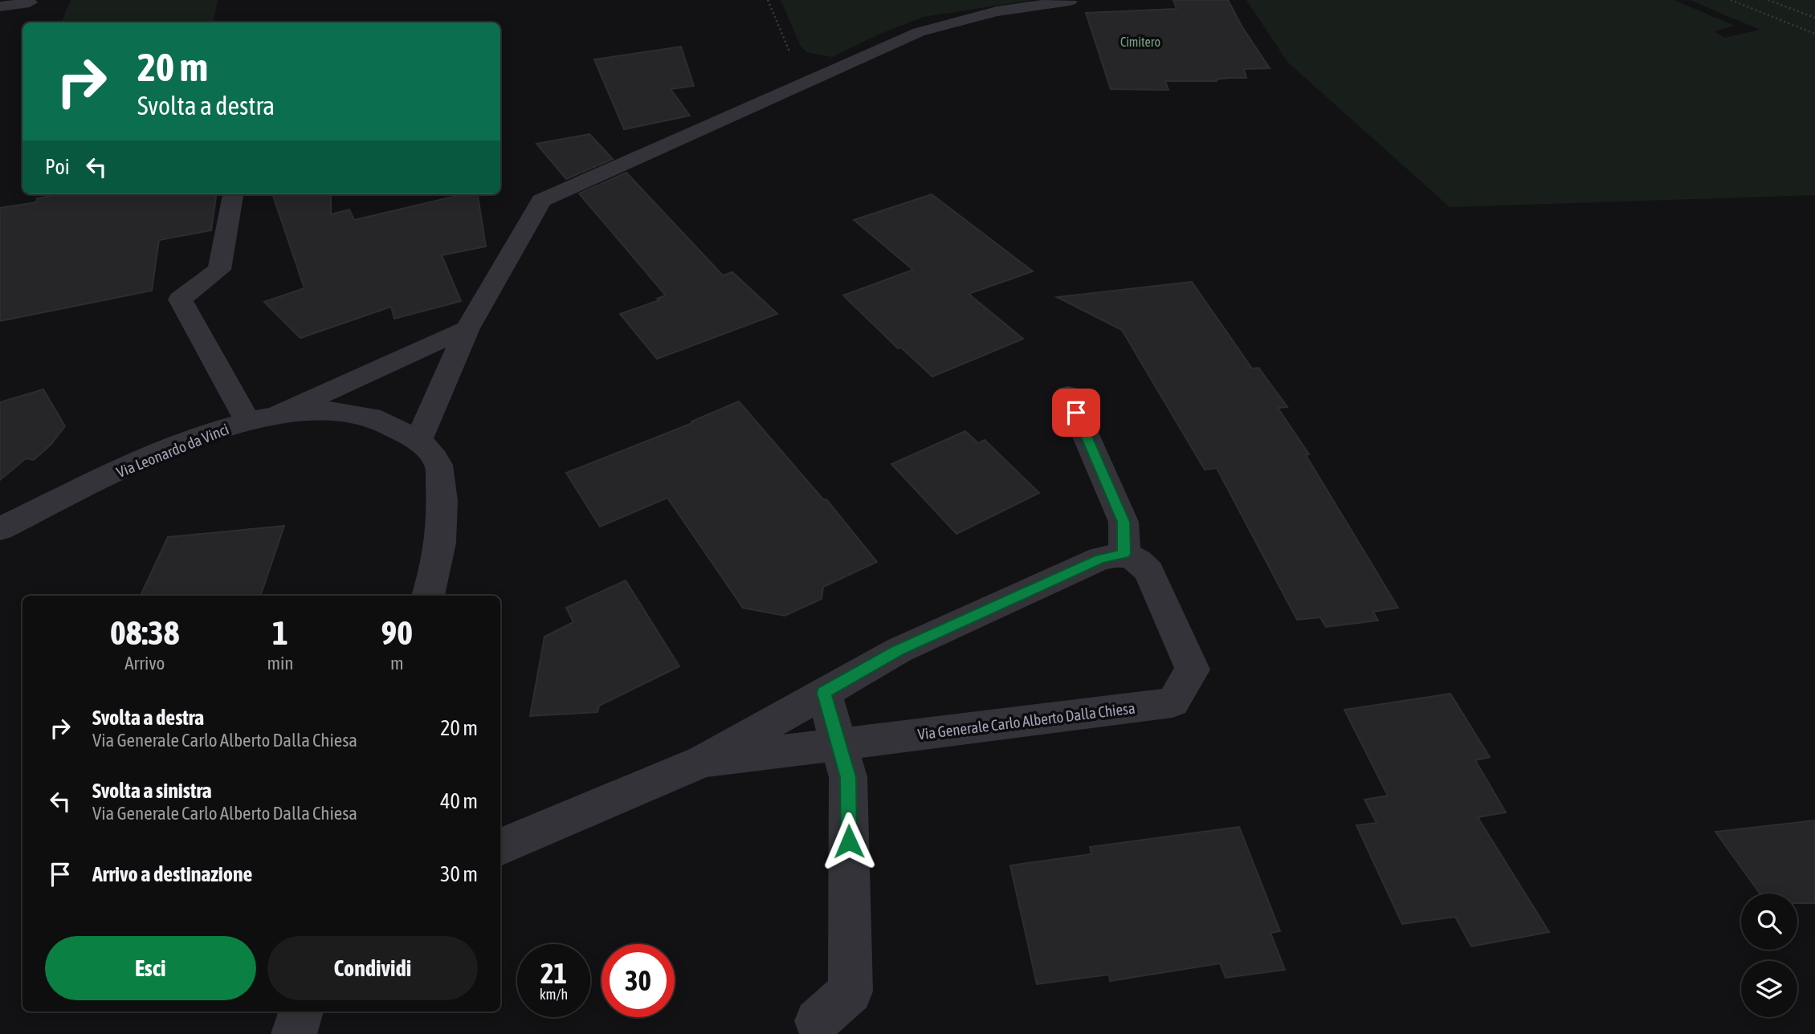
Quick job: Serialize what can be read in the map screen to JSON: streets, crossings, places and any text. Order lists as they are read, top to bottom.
{
  "streets": {
    "street": ["Via Leonardo da Vinci", "Via Generale Carlo Alberto Dalla Chiesa"]
  },
  "parks": ["Cimitero"],
  "page": {
    "turn": ["20 m", "Svolta a destra"],
    "then": "Poi",
    "eta": [
      "08:38",
      "Arrivo",
      "1",
      "min",
      "90",
      "m"
    ],
    "list": [
      {
        "name": "Svolta a destra",
        "note": "Via Generale Carlo Alberto Dalla Chiesa",
        "value": "20 m"
      },
      {
        "name": "Svolta a sinistra",
        "note": "Via Generale Carlo Alberto Dalla Chiesa",
        "value": "40 m"
      },
      {
        "name": "Arrivo a destinazione",
        "value": "30 m"
      }
    ],
    "buttons": ["Esci", "Condividi"],
    "speed": "21 km/h",
    "limit": "30"
  }
}
